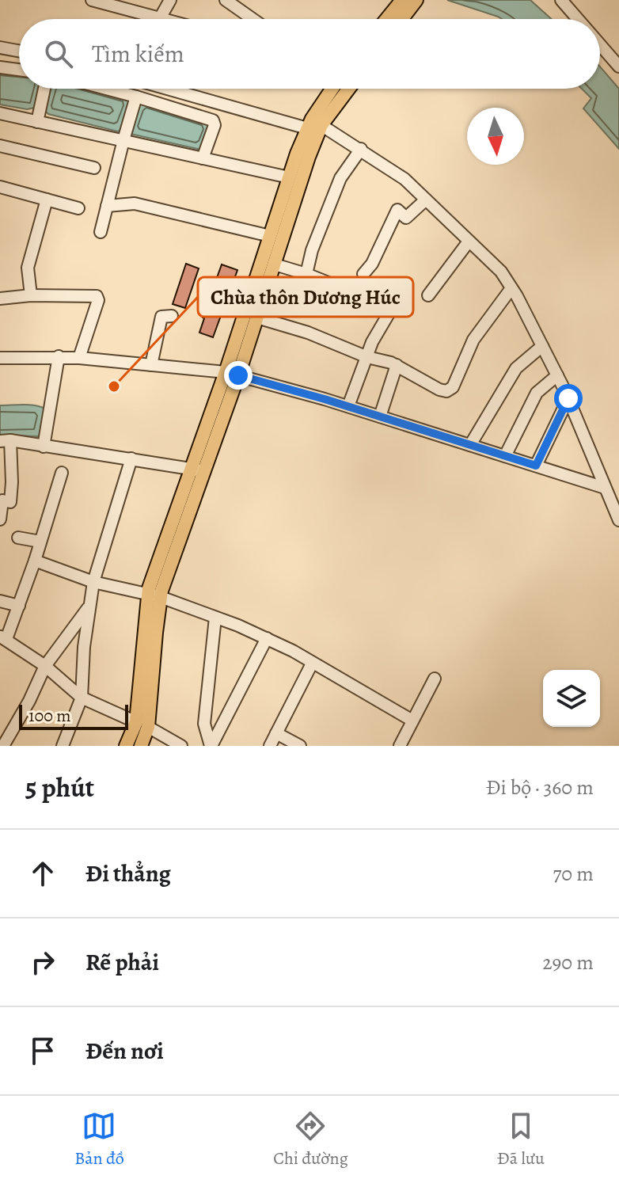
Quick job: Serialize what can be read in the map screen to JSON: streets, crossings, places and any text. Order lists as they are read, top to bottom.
{
  "places": ["Chùa thôn Dương Húc"],
  "scale_bar": "100 m",
  "north": "bottom",
  "page": {
    "search": "Tìm kiếm",
    "scale": "100 m",
    "heading": ["5 phút", "Đi bộ · 360 m"],
    "list": [
      ["Đi thẳng", "70 m"],
      ["Rẽ phải", "290 m"],
      "Đến nơi"
    ],
    "nav": ["Bản đồ", "Chỉ đường", "Đã lưu"]
  }
}
